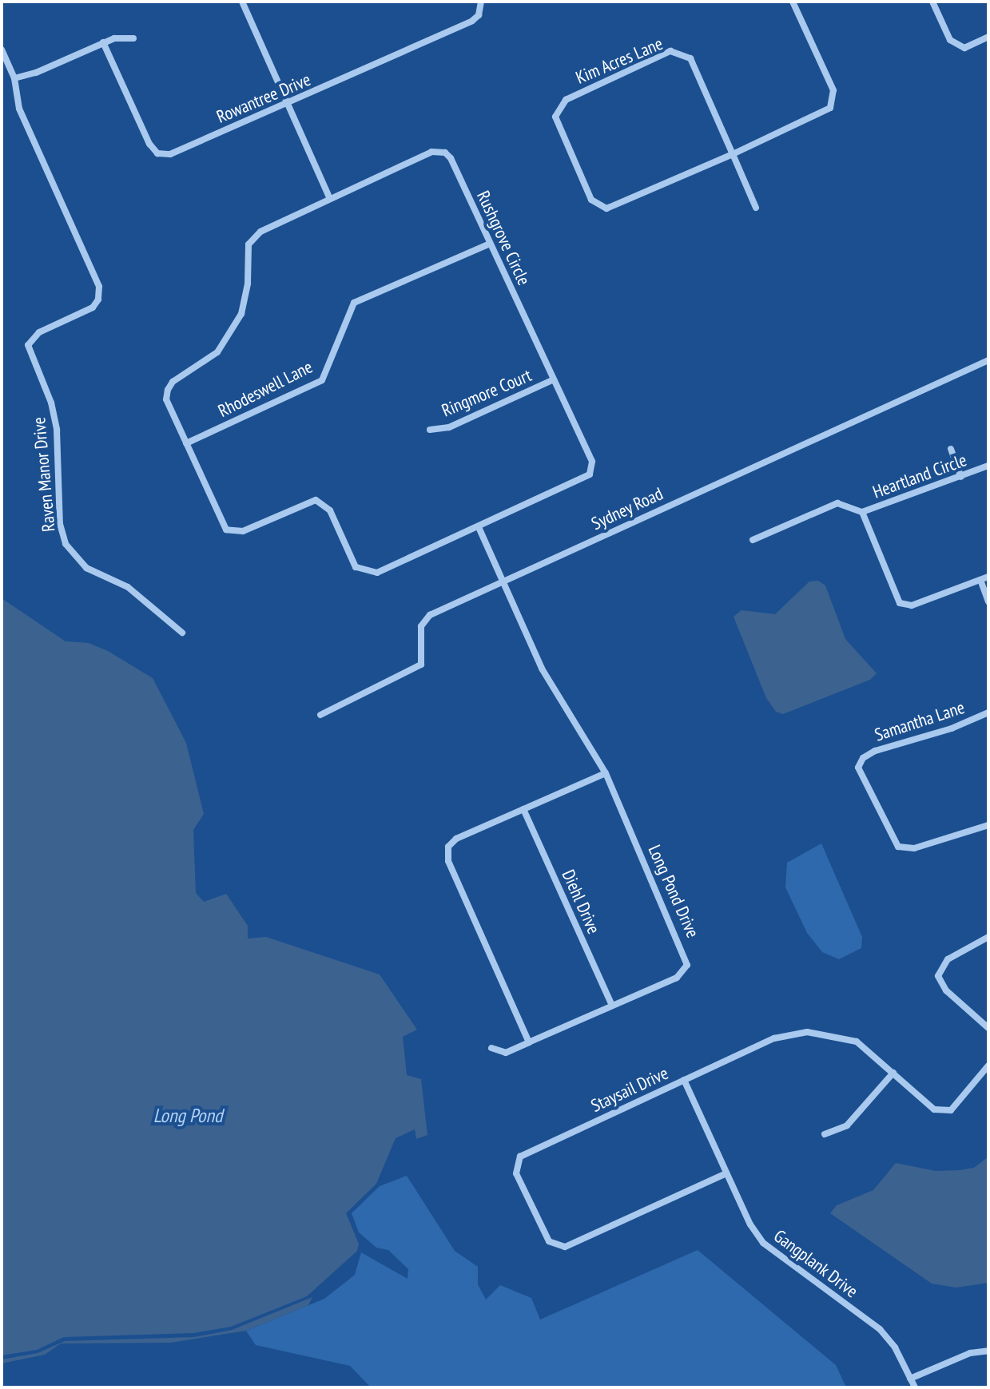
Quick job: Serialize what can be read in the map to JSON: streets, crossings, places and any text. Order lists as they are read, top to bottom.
{
  "streets": {
    "street": [
      "Kim Acres Lane",
      "Rowantree Drive",
      "Rushgrove Circle",
      "Rhodeswell Lane",
      "Ringmore Court",
      "Raven Manor Drive",
      "Heartland Circle",
      "Sydney Road",
      "Samantha Lane",
      "Long Pond Drive",
      "Diehl Drive",
      "Staysail Drive",
      "Gangplank Drive"
    ]
  },
  "crossings": [
    ["Rushgrove Circle", "Rhodeswell Lane"],
    ["Rushgrove Circle", "Ringmore Court"],
    ["Rushgrove Circle", "Long Pond Drive"],
    ["Sydney Road", "Long Pond Drive"],
    ["Long Pond Drive", "Diehl Drive"],
    ["Staysail Drive", "Gangplank Drive"]
  ],
  "water": ["Long Pond"]
}
